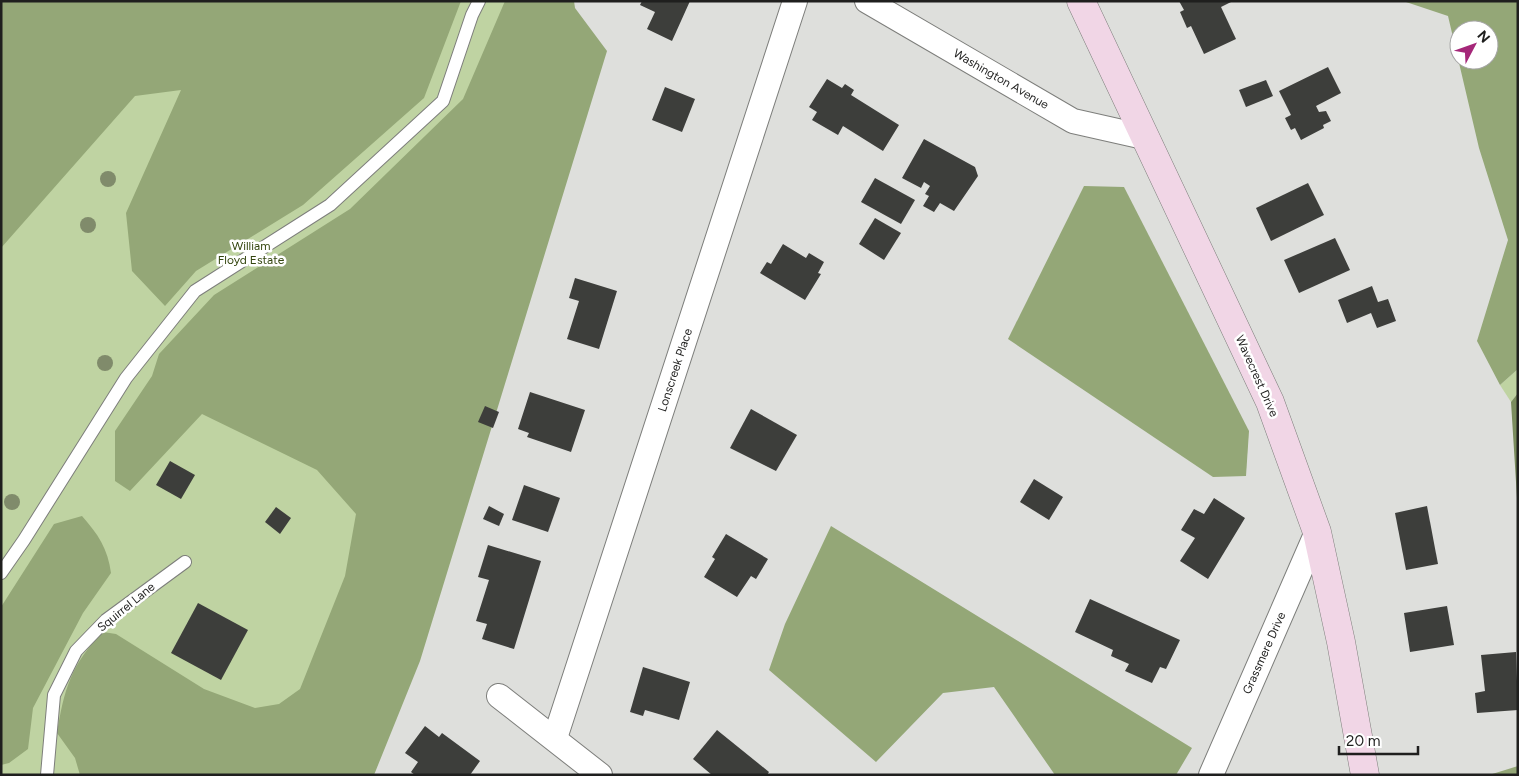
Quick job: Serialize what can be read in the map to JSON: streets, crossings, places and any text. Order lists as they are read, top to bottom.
{
  "streets": {
    "street": [
      "Washington Avenue",
      "Lonscreek Place",
      "Wavecrest Drive",
      "Grassmere Drive"
    ],
    "lane": ["Squirrel Lane"]
  },
  "crossings": [
    ["Washington Avenue", "Wavecrest Drive"],
    ["Wavecrest Drive", "Grassmere Drive"]
  ],
  "parks": ["William Floyd Estate"],
  "scale_bar": "20 m",
  "north": "top right"
}
